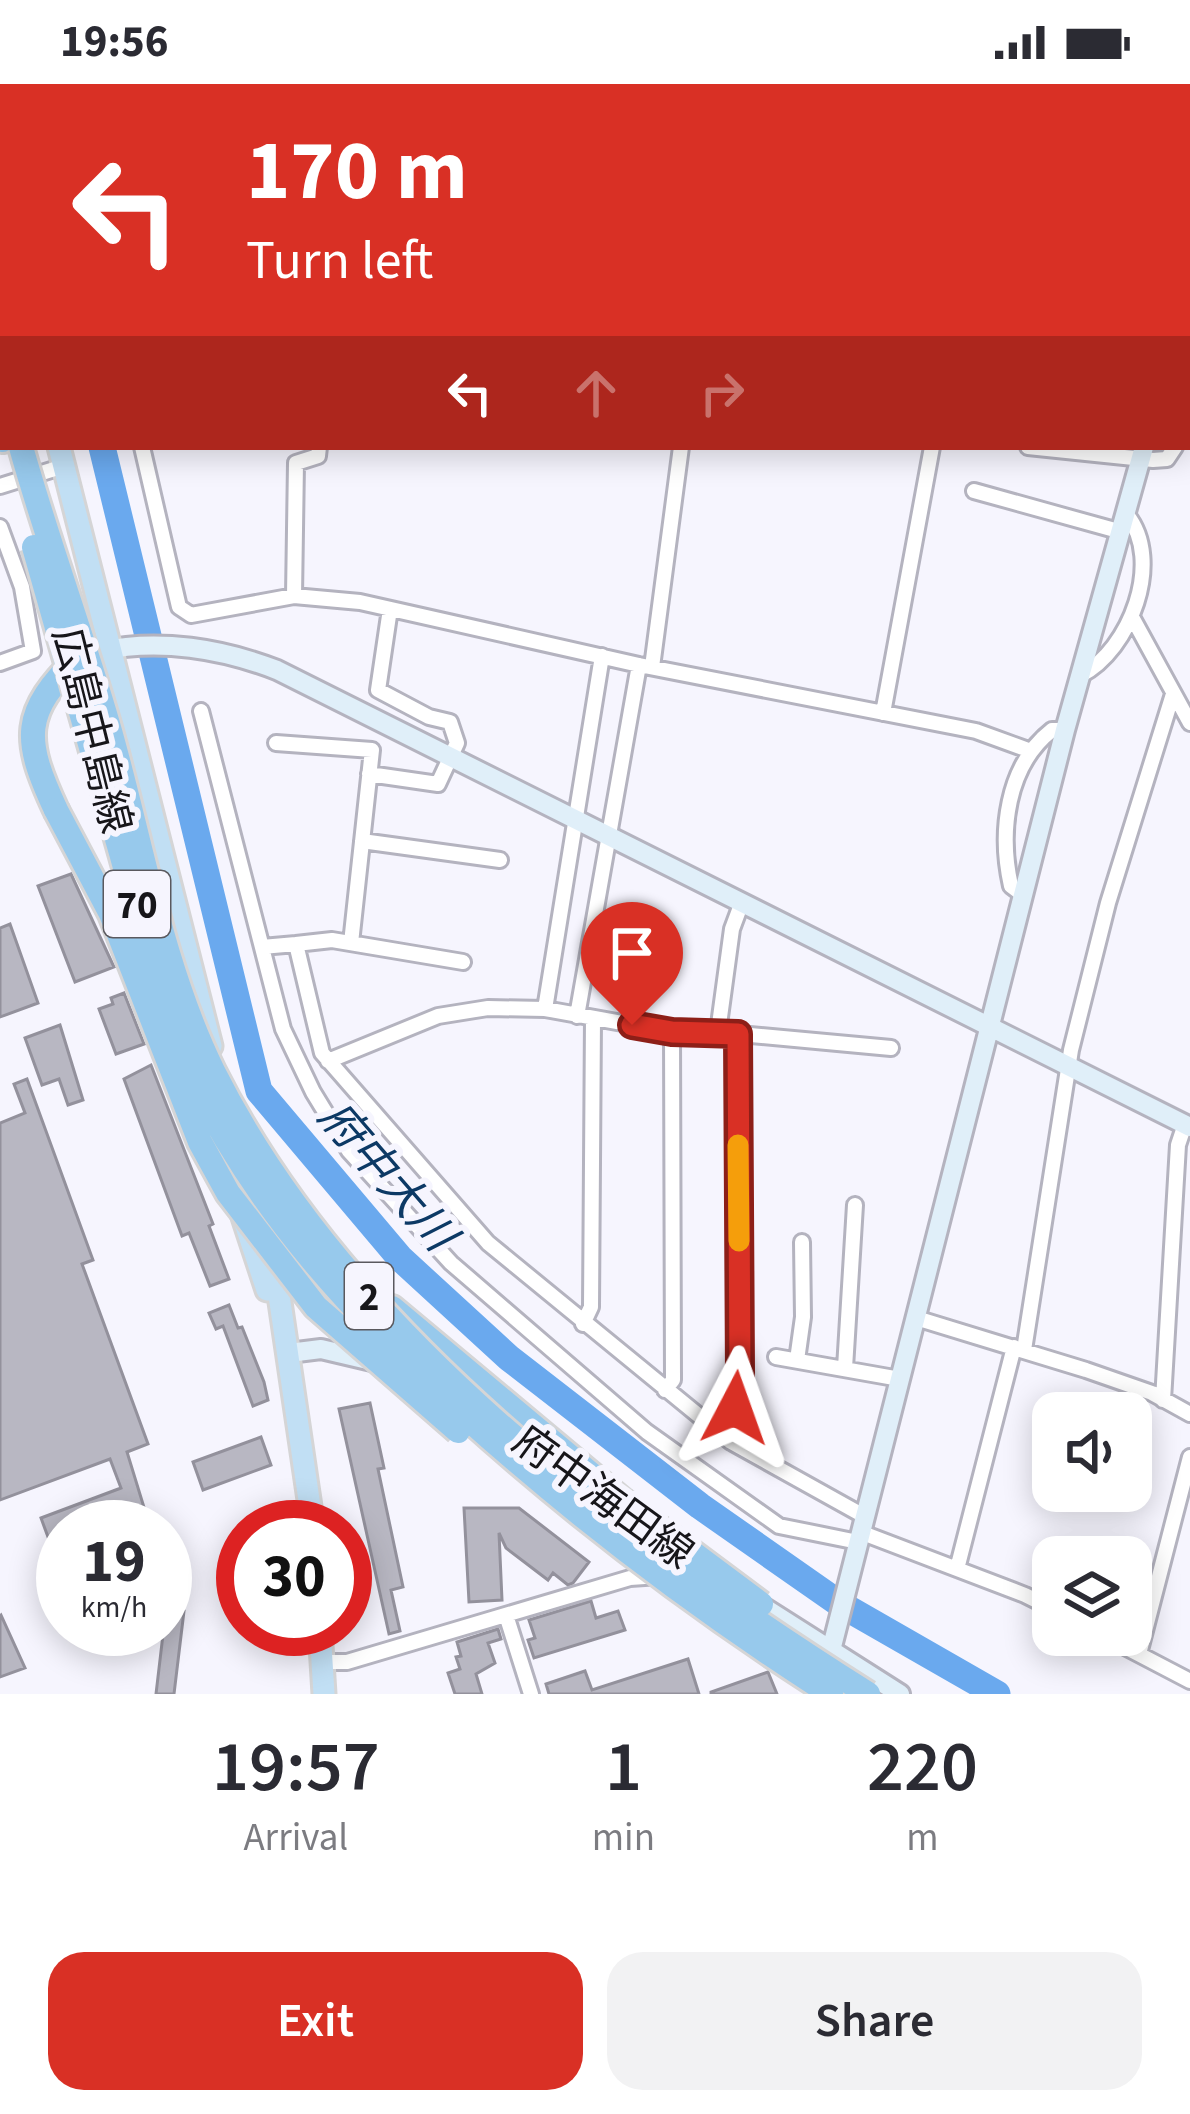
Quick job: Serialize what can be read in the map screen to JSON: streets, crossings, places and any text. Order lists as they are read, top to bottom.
{
  "streets": {
    "highway": ["2"],
    "main road": ["広島中島線", "70"],
    "street": ["府中海田線"]
  },
  "crossings": [
    ["広島中島線", "府中海田線"]
  ],
  "water": ["府中大川"],
  "page": {
    "status": "19:56",
    "turn": ["170 m", "Turn left"],
    "speed": "19 km/h",
    "limit": "30",
    "eta": [
      "19:57",
      "Arrival",
      "1",
      "min",
      "220",
      "m"
    ],
    "buttons": ["Exit", "Share"]
  }
}
